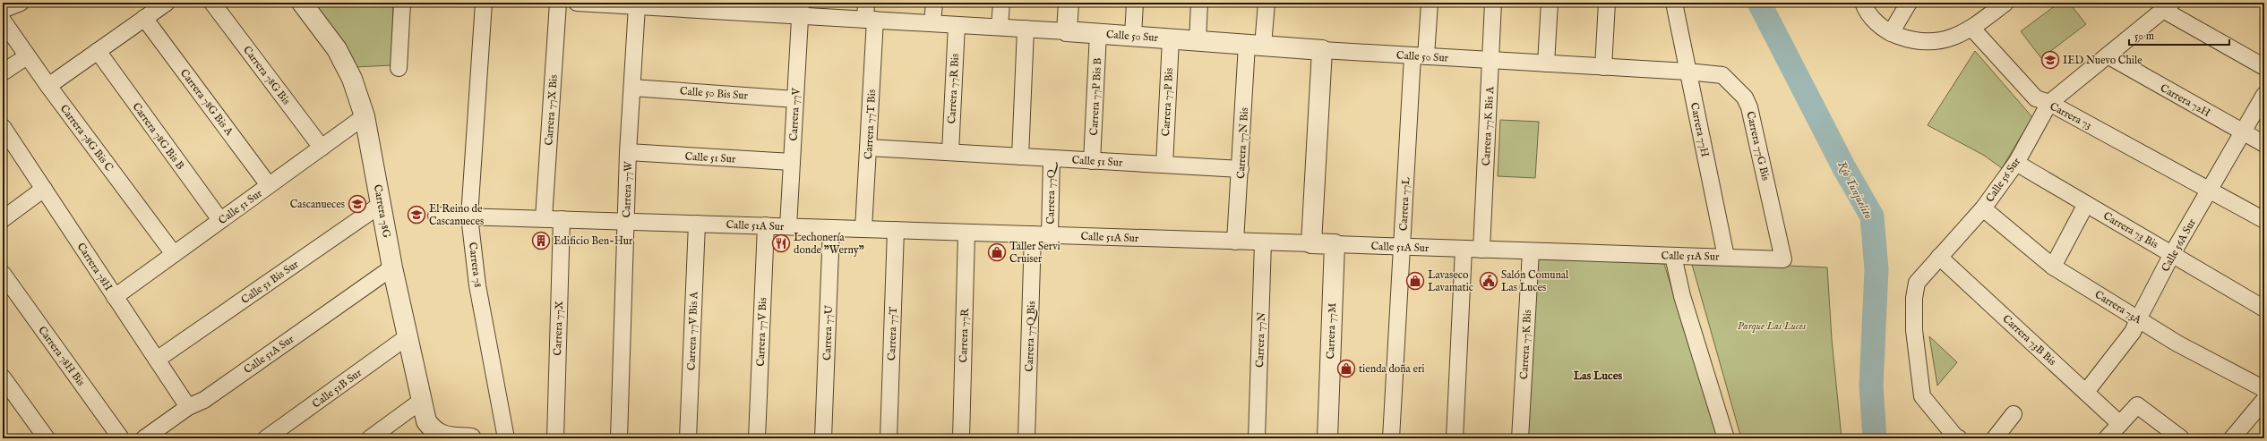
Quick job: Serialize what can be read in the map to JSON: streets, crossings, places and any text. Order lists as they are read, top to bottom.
{
  "streets": {
    "street": [
      "Calle 50 Sur",
      "Carrera 78G Bis",
      "Carrera 77R Bis",
      "Calle 50 Bis Sur",
      "Carrera 77P Bis B",
      "Carrera 72H",
      "Carrera 78G Bis A",
      "Carrera 77P Bis",
      "Carrera 77X Bis",
      "Carrera 77V",
      "Carrera 73",
      "Carrera 77T Bis",
      "Carrera 77K Bis A",
      "Carrera 77H",
      "Carrera 78G Bis B",
      "Carrera 78G Bis C",
      "Carrera 77N Bis",
      "Carrera 77G Bis",
      "Calle 51 Sur",
      "Calle 56 Sur",
      "Carrera 77W",
      "Carrera 77Q",
      "Carrera 77L",
      "Carrera 78G",
      "Calle 51A Sur",
      "Carrera 73 Bis",
      "Calle 56A Sur",
      "Carrera 78",
      "Carrera 78H",
      "Calle 51 Bis Sur",
      "Carrera 73A",
      "Carrera 77X",
      "Carrera 77V Bis A",
      "Carrera 77M",
      "Carrera 77V Bis",
      "Carrera 77U",
      "Carrera 77T",
      "Carrera 77R",
      "Carrera 77Q Bis",
      "Carrera 77N",
      "Carrera 73B Bis",
      "Carrera 77K Bis",
      "Carrera 78H Bis",
      "Calle 51B Sur"
    ]
  },
  "crossings": [
    ["Calle 50 Sur", "Carrera 77R Bis"],
    ["Calle 50 Sur", "Carrera 77P Bis B"],
    ["Calle 50 Sur", "Carrera 77P Bis"],
    ["Calle 50 Sur", "Carrera 77V"],
    ["Calle 50 Sur", "Carrera 77T Bis"],
    ["Calle 50 Sur", "Carrera 77K Bis A"],
    ["Calle 50 Sur", "Carrera 77H"],
    ["Calle 50 Sur", "Carrera 77N Bis"],
    ["Calle 50 Sur", "Carrera 77G Bis"],
    ["Calle 50 Sur", "Carrera 77W"],
    ["Calle 50 Sur", "Carrera 77L"],
    ["Carrera 78G Bis", "Calle 51 Sur"],
    ["Carrera 77R Bis", "Calle 51 Sur"],
    ["Calle 50 Bis Sur", "Carrera 77V"],
    ["Calle 50 Bis Sur", "Carrera 77W"],
    ["Carrera 77P Bis B", "Calle 51 Sur"],
    ["Carrera 72H", "Calle 56 Sur"],
    ["Carrera 72H", "Calle 56A Sur"],
    ["Carrera 78G Bis A", "Calle 51 Sur"],
    ["Carrera 77P Bis", "Calle 51 Sur"],
    ["Carrera 77X Bis", "Calle 51A Sur"],
    ["Carrera 77V", "Calle 51 Sur"],
    ["Carrera 77V", "Calle 51A Sur"],
    ["Carrera 73", "Calle 56 Sur"],
    ["Carrera 73", "Calle 56A Sur"],
    ["Carrera 77T Bis", "Calle 51 Sur"],
    ["Carrera 77T Bis", "Calle 51A Sur"],
    ["Carrera 77K Bis A", "Calle 51A Sur"],
    ["Carrera 77H", "Carrera 77G Bis"],
    ["Carrera 77H", "Calle 51A Sur"],
    ["Carrera 78G Bis B", "Calle 51 Sur"],
    ["Carrera 78G Bis C", "Calle 51 Sur"],
    ["Carrera 77N Bis", "Calle 51 Sur"],
    ["Carrera 77N Bis", "Calle 51A Sur"],
    ["Carrera 77G Bis", "Calle 51A Sur"],
    ["Calle 51 Sur", "Carrera 77W"],
    ["Calle 51 Sur", "Carrera 77Q"],
    ["Calle 51 Sur", "Carrera 78G"],
    ["Calle 51 Sur", "Carrera 78H"],
    ["Calle 56 Sur", "Carrera 73 Bis"],
    ["Calle 56 Sur", "Carrera 73A"],
    ["Calle 56 Sur", "Carrera 73B Bis"],
    ["Carrera 77W", "Calle 51A Sur"],
    ["Carrera 77Q", "Calle 51A Sur"],
    ["Carrera 77L", "Calle 51A Sur"],
    ["Carrera 78G", "Calle 51A Sur"],
    ["Carrera 78G", "Calle 51 Bis Sur"],
    ["Carrera 78G", "Calle 51B Sur"],
    ["Calle 51A Sur", "Carrera 78"],
    ["Calle 51A Sur", "Carrera 78H"],
    ["Calle 51A Sur", "Carrera 77X"],
    ["Calle 51A Sur", "Carrera 77V Bis A"],
    ["Calle 51A Sur", "Carrera 77M"],
    ["Calle 51A Sur", "Carrera 77V Bis"],
    ["Calle 51A Sur", "Carrera 77U"],
    ["Calle 51A Sur", "Carrera 77T"],
    ["Calle 51A Sur", "Carrera 77R"],
    ["Calle 51A Sur", "Carrera 77Q Bis"],
    ["Calle 51A Sur", "Carrera 77N"],
    ["Calle 51A Sur", "Carrera 77K Bis"],
    ["Carrera 73 Bis", "Calle 56A Sur"],
    ["Calle 56A Sur", "Carrera 73A"],
    ["Calle 56A Sur", "Carrera 73B Bis"],
    ["Carrera 78H", "Calle 51 Bis Sur"]
  ],
  "districts": ["Las Luces"],
  "water": ["Río Tunjuelito"],
  "parks": ["Parque Las Luces"],
  "places": {
    "school or university": ["IED Nuevo Chile", "Cascanueces", "El Reino de Cascanueces"],
    "building": ["Edificio Ben-Hur"],
    "restaurant": ["Lechonería donde \"Werny\""],
    "shop": ["Taller Servi Cruiser", "Lavaseco Lavamatic", "tienda doña eri"],
    "public building": ["Salón Comunal Las Luces"]
  },
  "scale_bar": "50 m"
}
